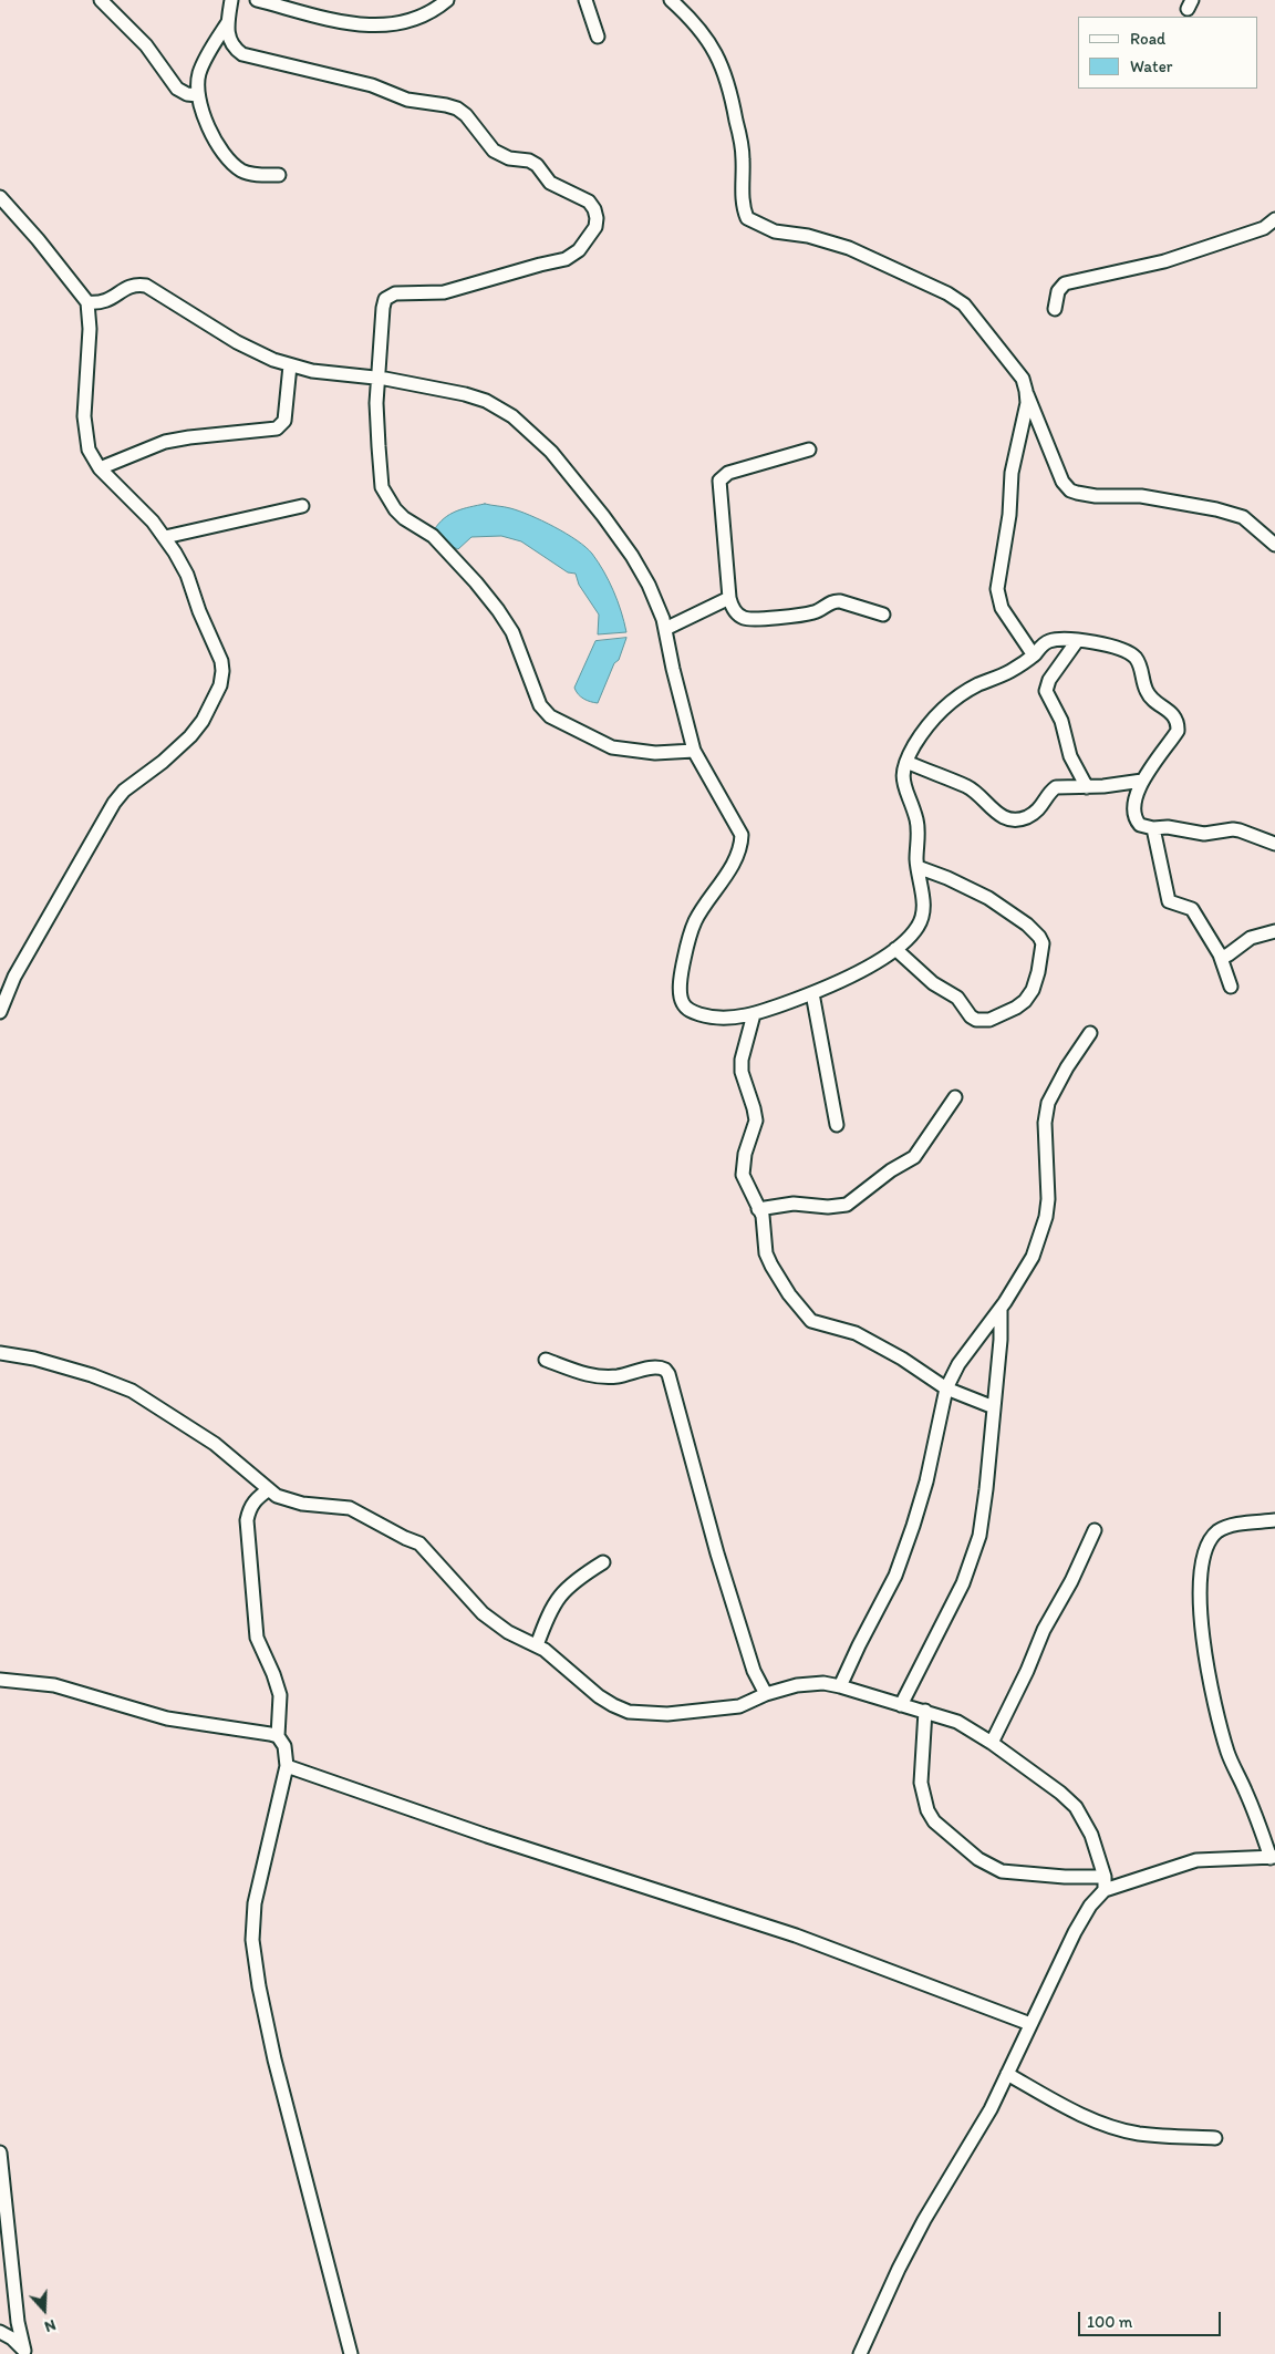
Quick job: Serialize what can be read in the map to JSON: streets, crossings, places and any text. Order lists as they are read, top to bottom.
{
  "legend": ["Road", "Water"],
  "scale_bar": "100 m",
  "north": "bottom"
}
